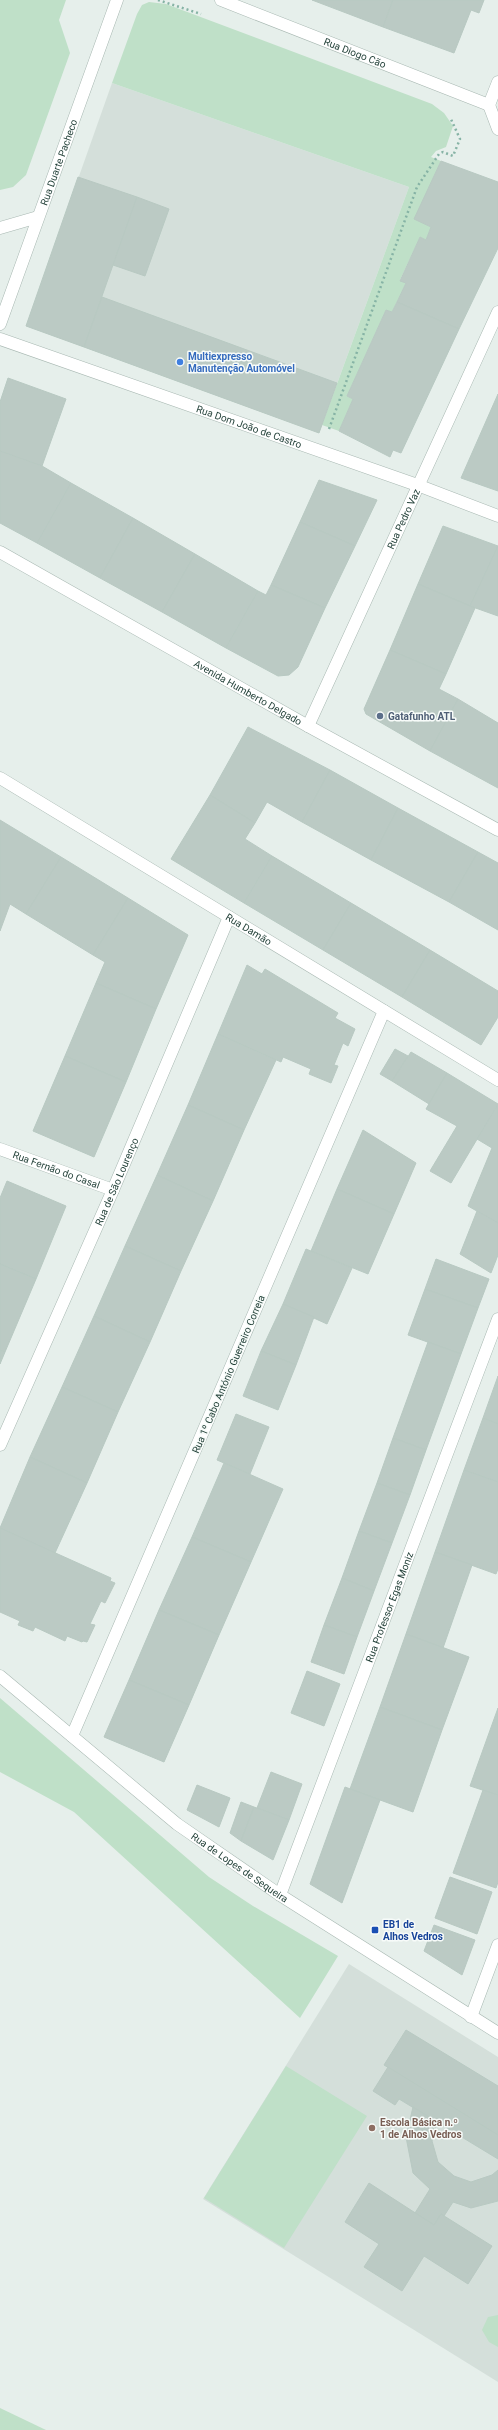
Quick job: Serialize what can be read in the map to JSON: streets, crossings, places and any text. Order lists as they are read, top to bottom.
{
  "streets": {
    "street": [
      "Rua Diogo Cão",
      "Rua Duarte Pacheco",
      "Rua Dom João de Castro",
      "Rua Pedro Vaz",
      "Avenida Humberto Delgado",
      "Rua Damão",
      "Rua Fernão do Casal",
      "Rua de São Lourenço",
      "Rua 1º Cabo António Guerreiro Correia",
      "Rua Professor Egas Moniz",
      "Rua de Lopes de Sequeira"
    ]
  },
  "crossings": [
    ["Rua Dom João de Castro", "Rua Pedro Vaz"],
    ["Rua Pedro Vaz", "Avenida Humberto Delgado"],
    ["Rua Damão", "Rua de São Lourenço"],
    ["Rua Damão", "Rua 1º Cabo António Guerreiro Correia"],
    ["Rua Fernão do Casal", "Rua de São Lourenço"],
    ["Rua 1º Cabo António Guerreiro Correia", "Rua de Lopes de Sequeira"],
    ["Rua Professor Egas Moniz", "Rua de Lopes de Sequeira"]
  ],
  "places": {
    "other": ["Multiexpresso Manutenção Automóvel", "Gatafunho ATL", "Escola Básica n.º 1 de Alhos Vedros"],
    "transit": ["EB1 de Alhos Vedros"]
  }
}
